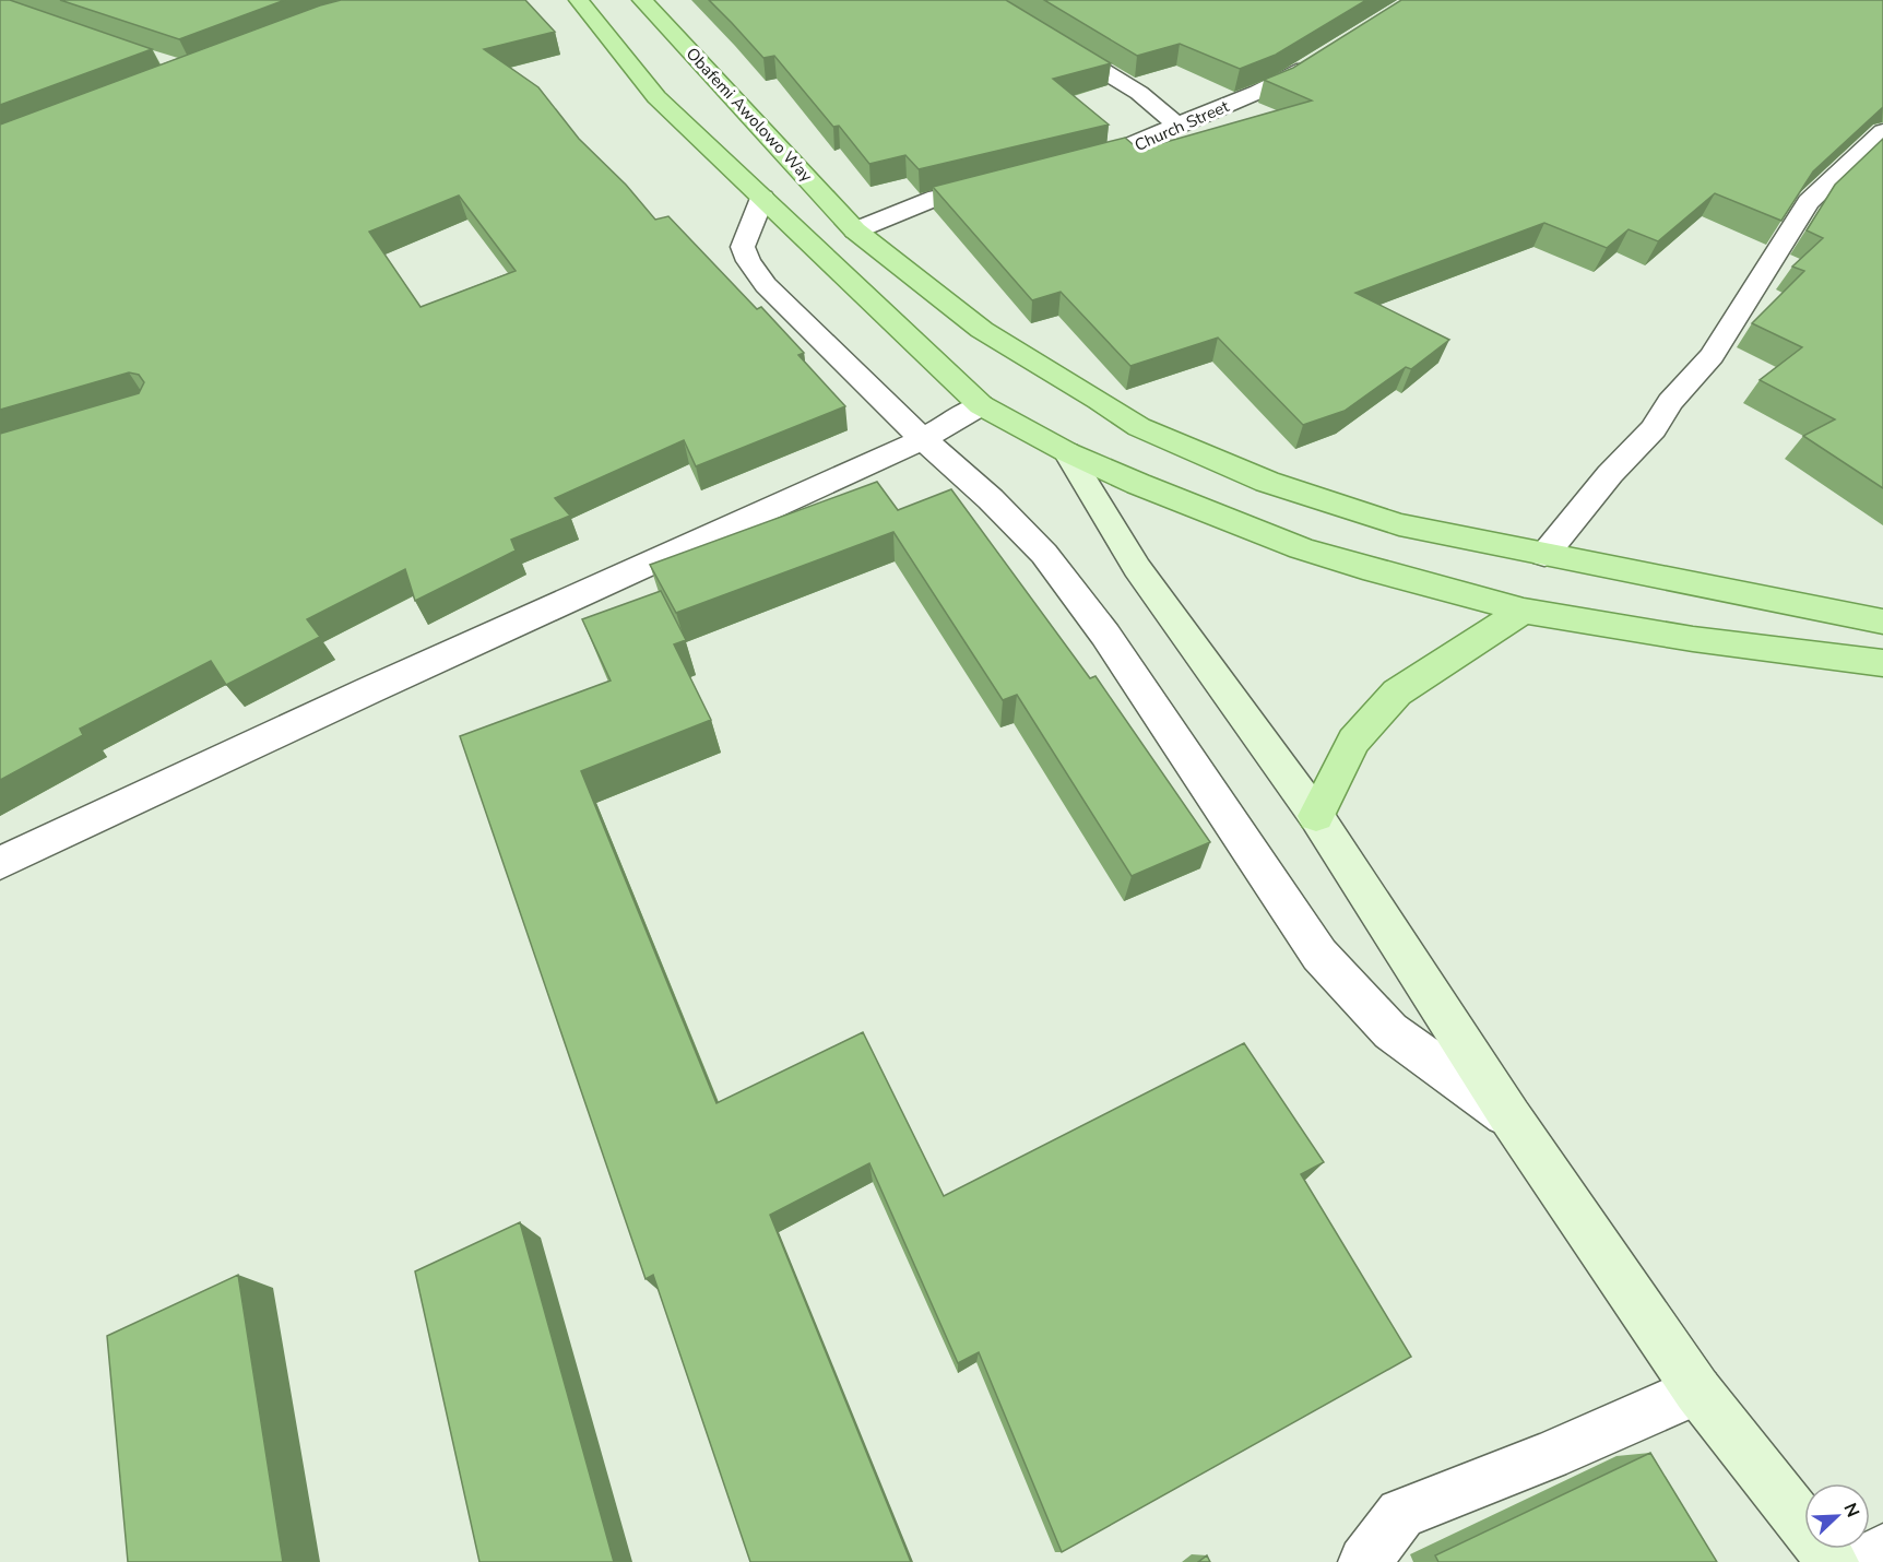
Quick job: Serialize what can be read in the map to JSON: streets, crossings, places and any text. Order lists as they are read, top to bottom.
{
  "streets": {
    "main road": ["Obafemi Awolowo Way"],
    "street": ["Church Street"]
  },
  "north": "top right"
}
